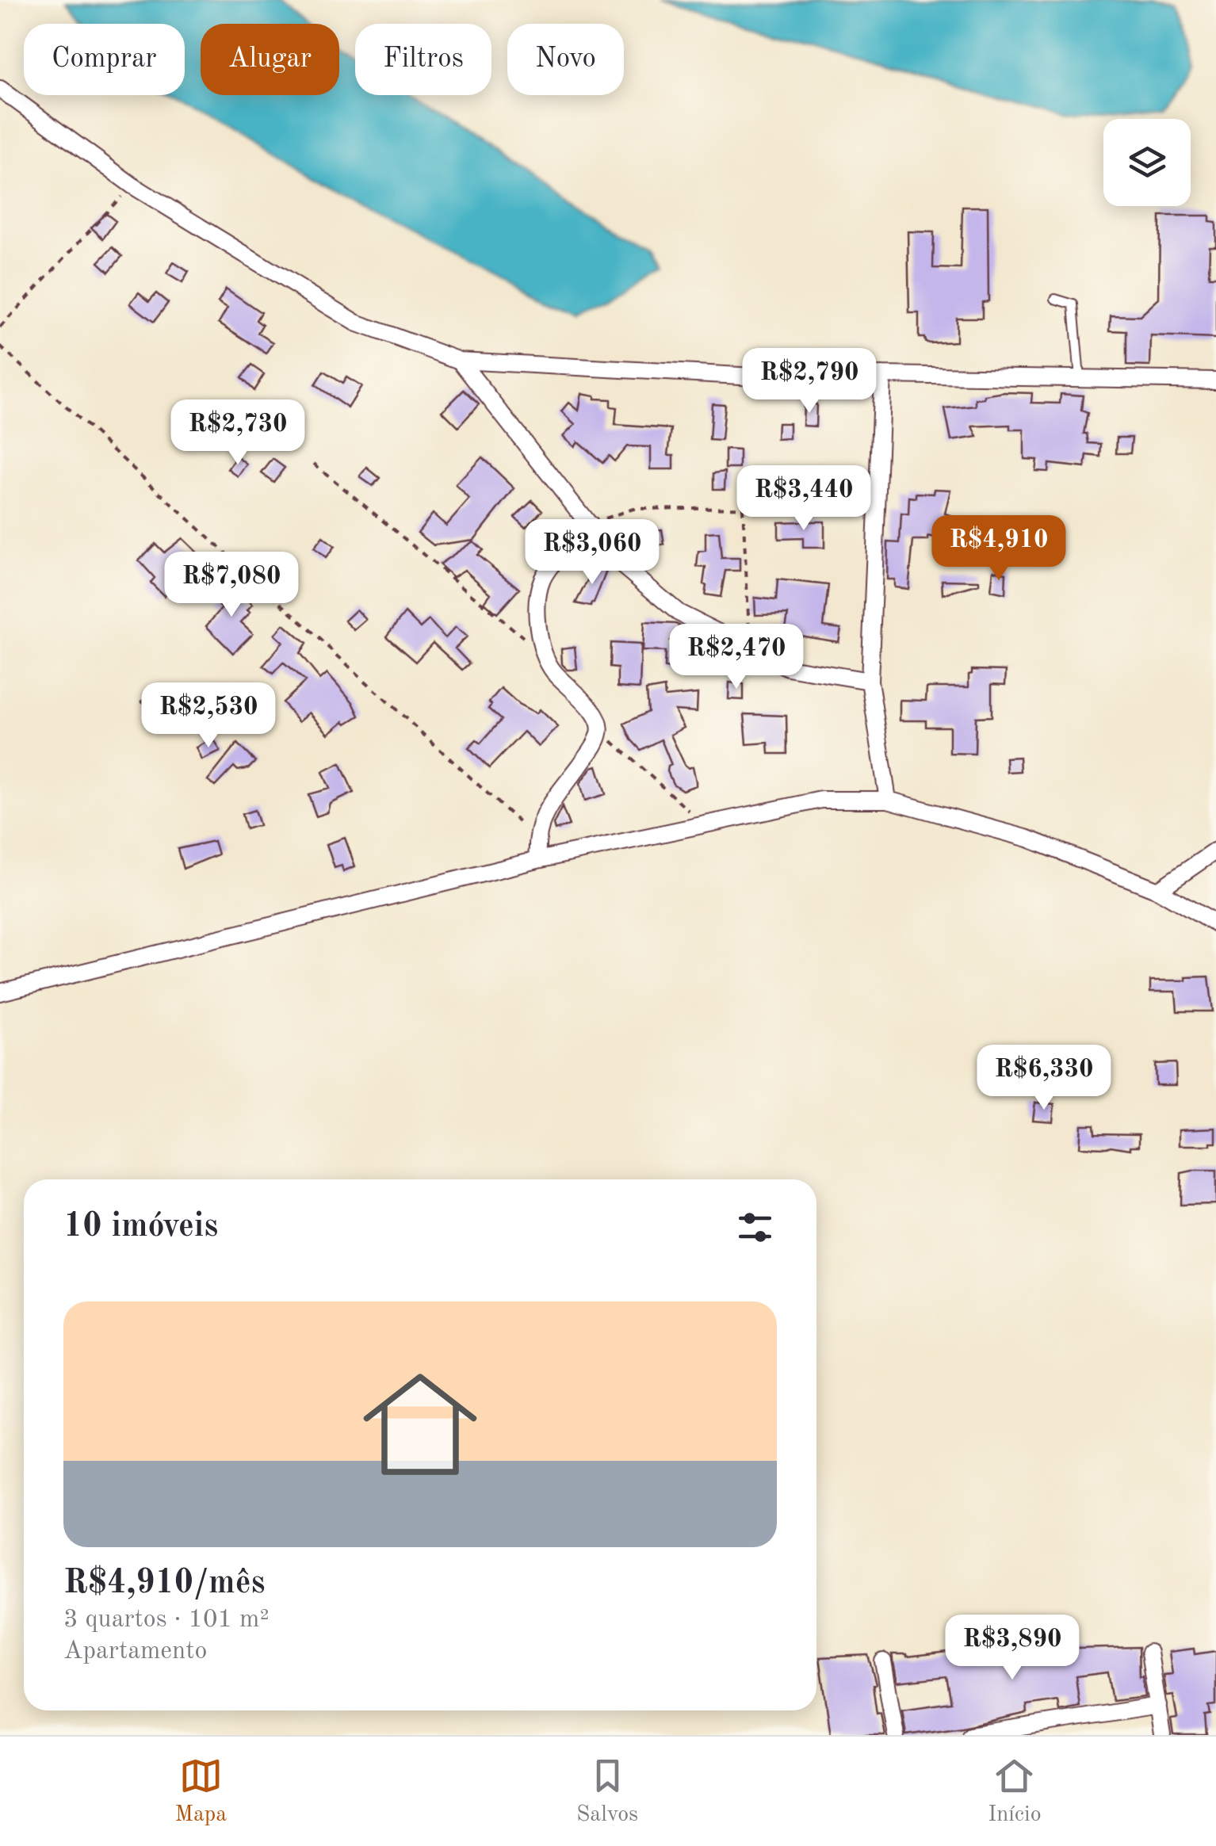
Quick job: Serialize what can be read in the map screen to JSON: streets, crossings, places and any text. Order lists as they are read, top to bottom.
{
  "page": {
    "chip": [
      "Comprar",
      "Alugar",
      "Filtros",
      "Novo"
    ],
    "price": [
      "R$2,790",
      "R$2,730",
      "R$3,440",
      "R$4,910",
      "R$3,060",
      "R$7,080",
      "R$2,470",
      "R$2,530",
      "R$6,330",
      "R$3,890"
    ],
    "heading": "10 imóveis",
    "list": [
      {
        "name": "R$4,910/mês",
        "note": "3 quartos · 101 m² · Apartamento"
      }
    ],
    "tabs": ["Mapa", "Salvos", "Início"]
  }
}
